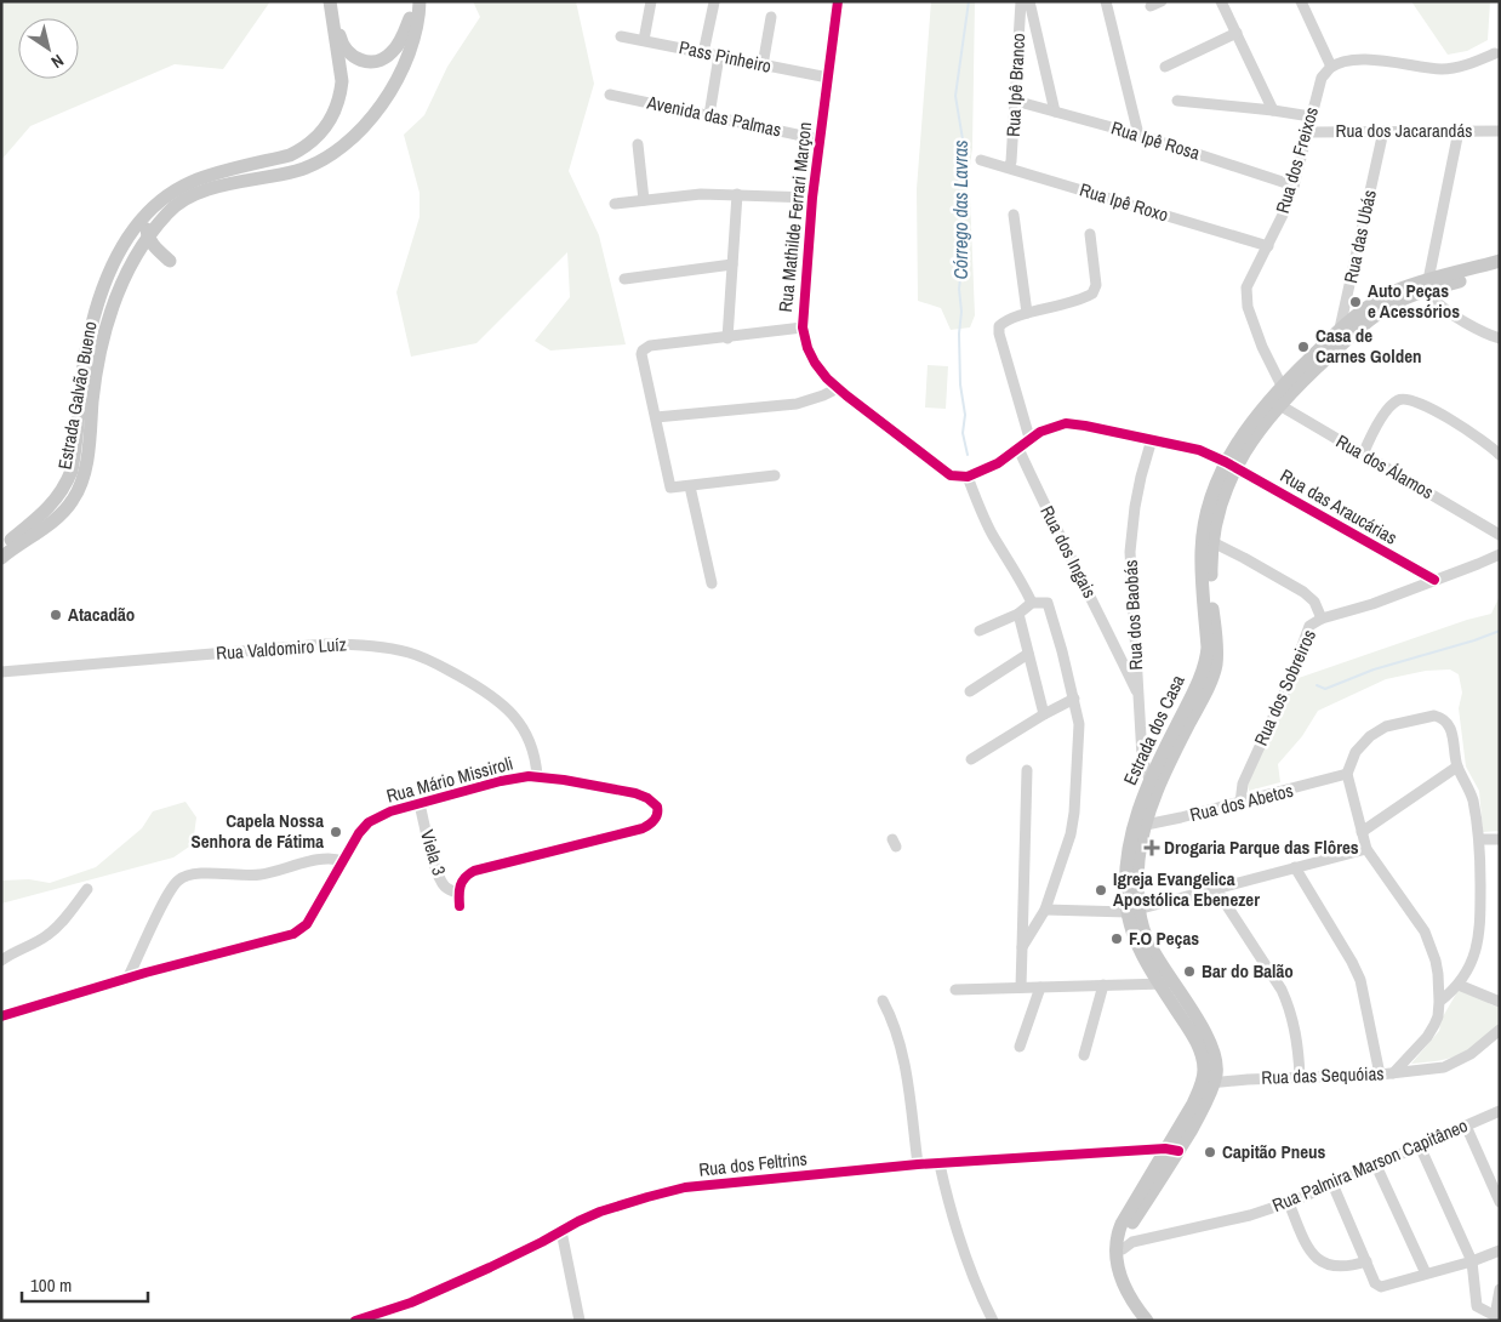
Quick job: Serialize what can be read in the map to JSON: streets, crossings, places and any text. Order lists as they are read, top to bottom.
{
  "streets": {
    "main road": ["Estrada Galvão Bueno", "Estrada dos Casa"],
    "street": [
      "Pass Pinheiro",
      "Rua Ipê Branco",
      "Avenida das Palmas",
      "Rua dos Jacarandás",
      "Rua Ipê Rosa",
      "Rua dos Freixos",
      "Rua Ipê Roxo",
      "Rua Mathilde Ferrari Marçon",
      "Rua das Ubás",
      "Rua dos Álamos",
      "Rua das Araucárias",
      "Rua dos Ingais",
      "Rua dos Baobás",
      "Rua Valdomiro Luíz",
      "Rua dos Sobreiros",
      "Rua Mário Missiroli",
      "Rua dos Abetos",
      "Viela 3",
      "Rua das Sequóias",
      "Rua dos Feltrins",
      "Rua Palmira Marson Capitâneo"
    ]
  },
  "crossings": [
    ["Pass Pinheiro", "Rua Mathilde Ferrari Marçon"],
    ["Rua Ipê Branco", "Rua Ipê Rosa"],
    ["Rua Ipê Branco", "Rua Ipê Roxo"],
    ["Avenida das Palmas", "Rua Mathilde Ferrari Marçon"],
    ["Rua dos Jacarandás", "Rua dos Freixos"],
    ["Rua dos Jacarandás", "Rua das Ubás"],
    ["Rua Ipê Rosa", "Rua dos Freixos"],
    ["Rua dos Freixos", "Rua Ipê Roxo"],
    ["Rua dos Freixos", "Rua dos Álamos"],
    ["Rua dos Freixos", "Estrada dos Casa"],
    ["Rua das Ubás", "Estrada dos Casa"],
    ["Rua dos Álamos", "Estrada dos Casa"],
    ["Rua das Araucárias", "Rua dos Sobreiros"],
    ["Rua das Araucárias", "Estrada dos Casa"],
    ["Rua dos Ingais", "Rua dos Baobás"],
    ["Rua dos Baobás", "Estrada dos Casa"],
    ["Rua Valdomiro Luíz", "Rua Mário Missiroli"],
    ["Rua dos Sobreiros", "Rua dos Abetos"],
    ["Estrada dos Casa", "Rua dos Abetos"],
    ["Estrada dos Casa", "Rua das Sequóias"],
    ["Estrada dos Casa", "Rua dos Feltrins"],
    ["Estrada dos Casa", "Rua Palmira Marson Capitâneo"],
    ["Rua Mário Missiroli", "Viela 3"]
  ],
  "water": ["Córrego das Lavras"],
  "places": {
    "other": [
      "Auto Peças e Acessórios",
      "Casa de Carnes Golden",
      "Atacadão",
      "Capela Nossa Senhora de Fátima",
      "Igreja Evangelica Apostólica Ebenezer",
      "F.O Peças",
      "Bar do Balão",
      "Capitão Pneus"
    ],
    "health": ["Drogaria Parque das Flôres"]
  },
  "scale_bar": "100 m",
  "north": "bottom right"
}
